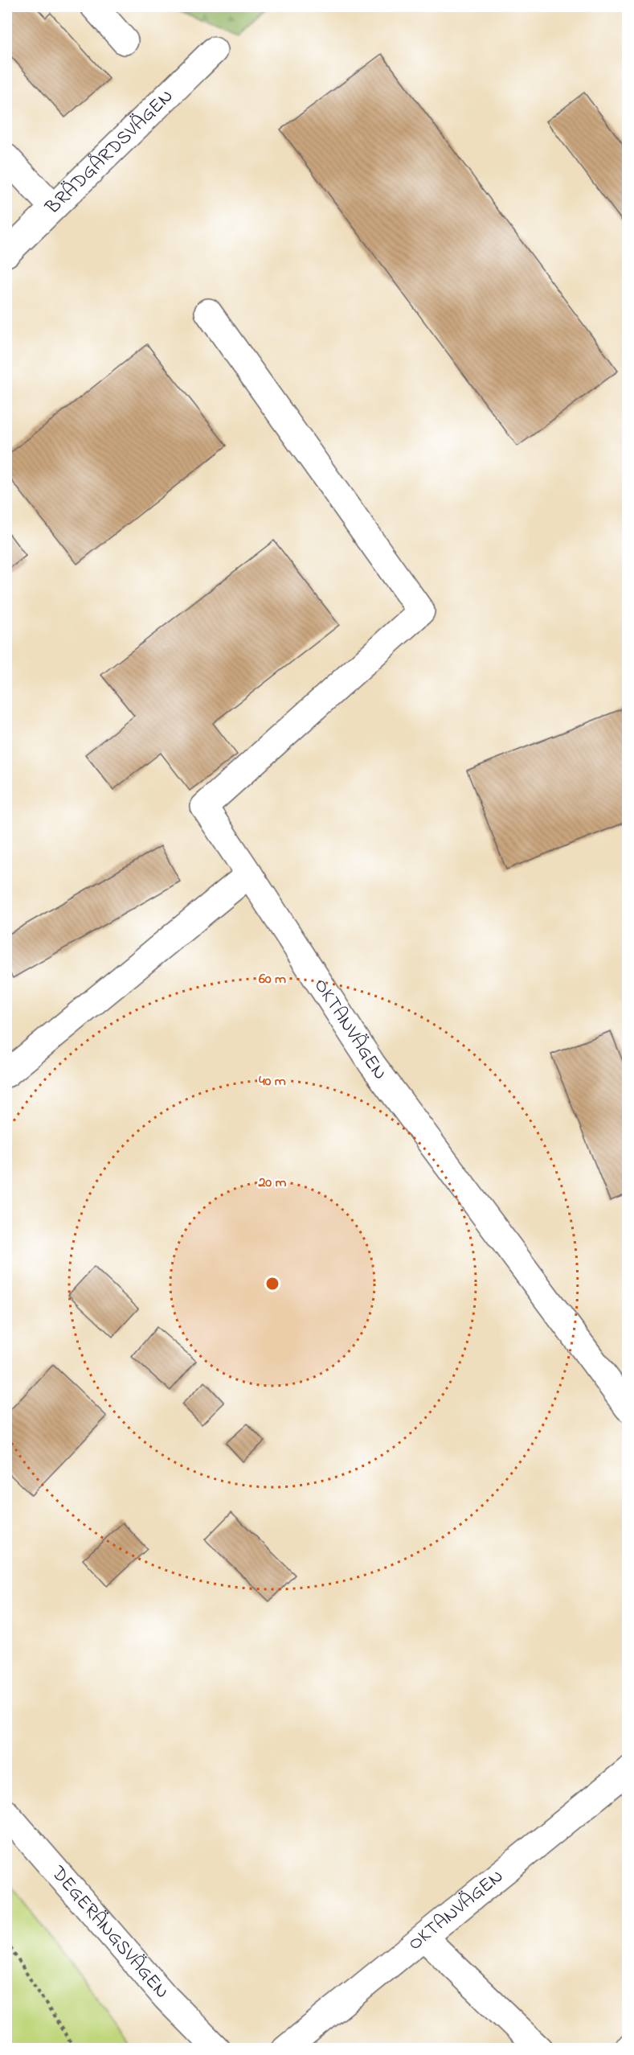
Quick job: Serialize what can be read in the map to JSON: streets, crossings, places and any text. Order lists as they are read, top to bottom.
{
  "streets": {
    "street": ["BRÄDGÅRDSVÄGEN", "OKTANVÄGEN", "DEGERÄNGSVÄGEN"]
  },
  "rings": ["60 m", "40 m", "20 m"]
}
